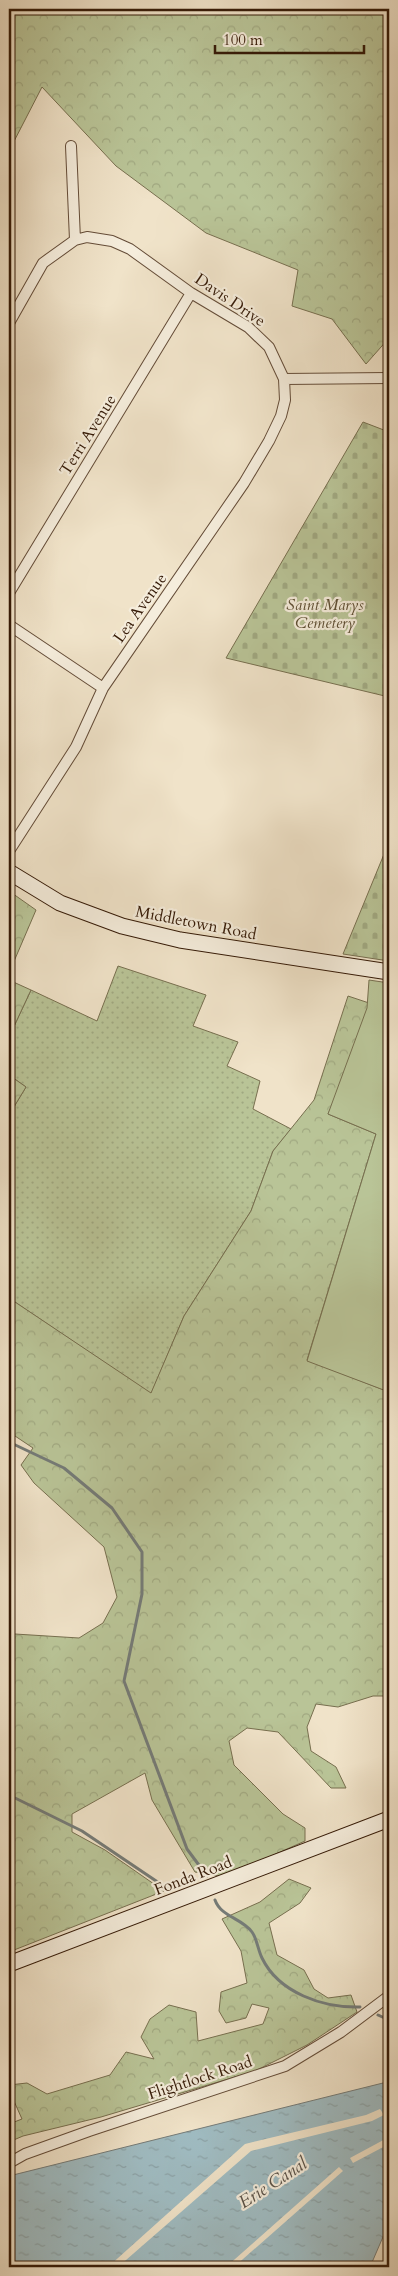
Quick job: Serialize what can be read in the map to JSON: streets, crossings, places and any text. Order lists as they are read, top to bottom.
{
  "streets": {
    "street": [
      "Davis Drive",
      "Terri Avenue",
      "Lea Avenue",
      "Middletown Road",
      "Fonda Road",
      "Flightlock Road"
    ]
  },
  "crossings": [
    ["Davis Drive", "Terri Avenue"],
    ["Davis Drive", "Lea Avenue"]
  ],
  "water": ["Erie Canal"],
  "parks": ["Saint Marys Cemetery"],
  "scale_bar": "100 m"
}
